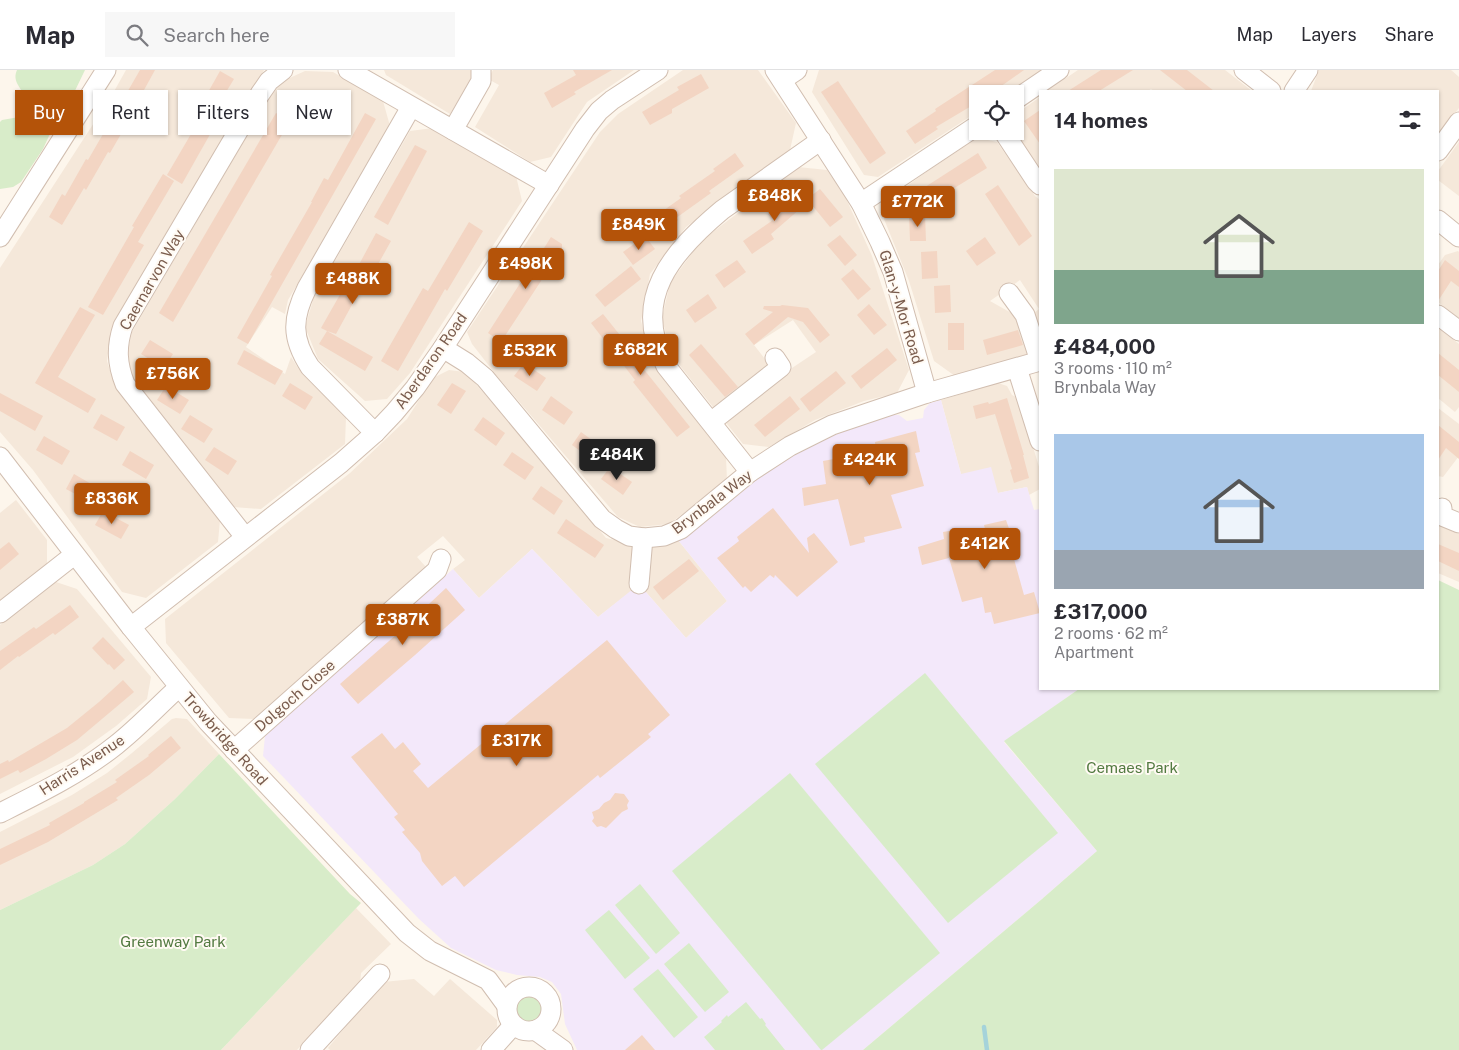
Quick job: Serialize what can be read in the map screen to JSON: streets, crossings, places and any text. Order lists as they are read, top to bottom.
{
  "streets": {
    "street": [
      "Caernarvon Way",
      "Glan-y-Mor Road",
      "Aberdaron Road",
      "Brynbala Way",
      "Dolgoch Close",
      "Trowbridge Road",
      "Harris Avenue"
    ]
  },
  "crossings": [
    ["Caernarvon Way", "Aberdaron Road"],
    ["Glan-y-Mor Road", "Brynbala Way"],
    ["Aberdaron Road", "Brynbala Way"],
    ["Aberdaron Road", "Trowbridge Road"],
    ["Dolgoch Close", "Trowbridge Road"],
    ["Trowbridge Road", "Harris Avenue"]
  ],
  "parks": ["Cemaes Park", "Greenway Park"],
  "page": {
    "header": "Map",
    "search": "Search here",
    "nav": ["Map", "Layers", "Share"],
    "chip": [
      "Buy",
      "Rent",
      "Filters",
      "New"
    ],
    "heading": "14 homes",
    "list": [
      {
        "name": "£484,000",
        "note": "3 rooms · 110 m² · Brynbala Way"
      },
      {
        "name": "£317,000",
        "note": "2 rooms · 62 m² · Apartment"
      }
    ],
    "price": [
      "£848K",
      "£772K",
      "£849K",
      "£498K",
      "£488K",
      "£682K",
      "£532K",
      "£756K",
      "£484K",
      "£424K",
      "£836K",
      "£412K",
      "£387K",
      "£317K"
    ]
  }
}
